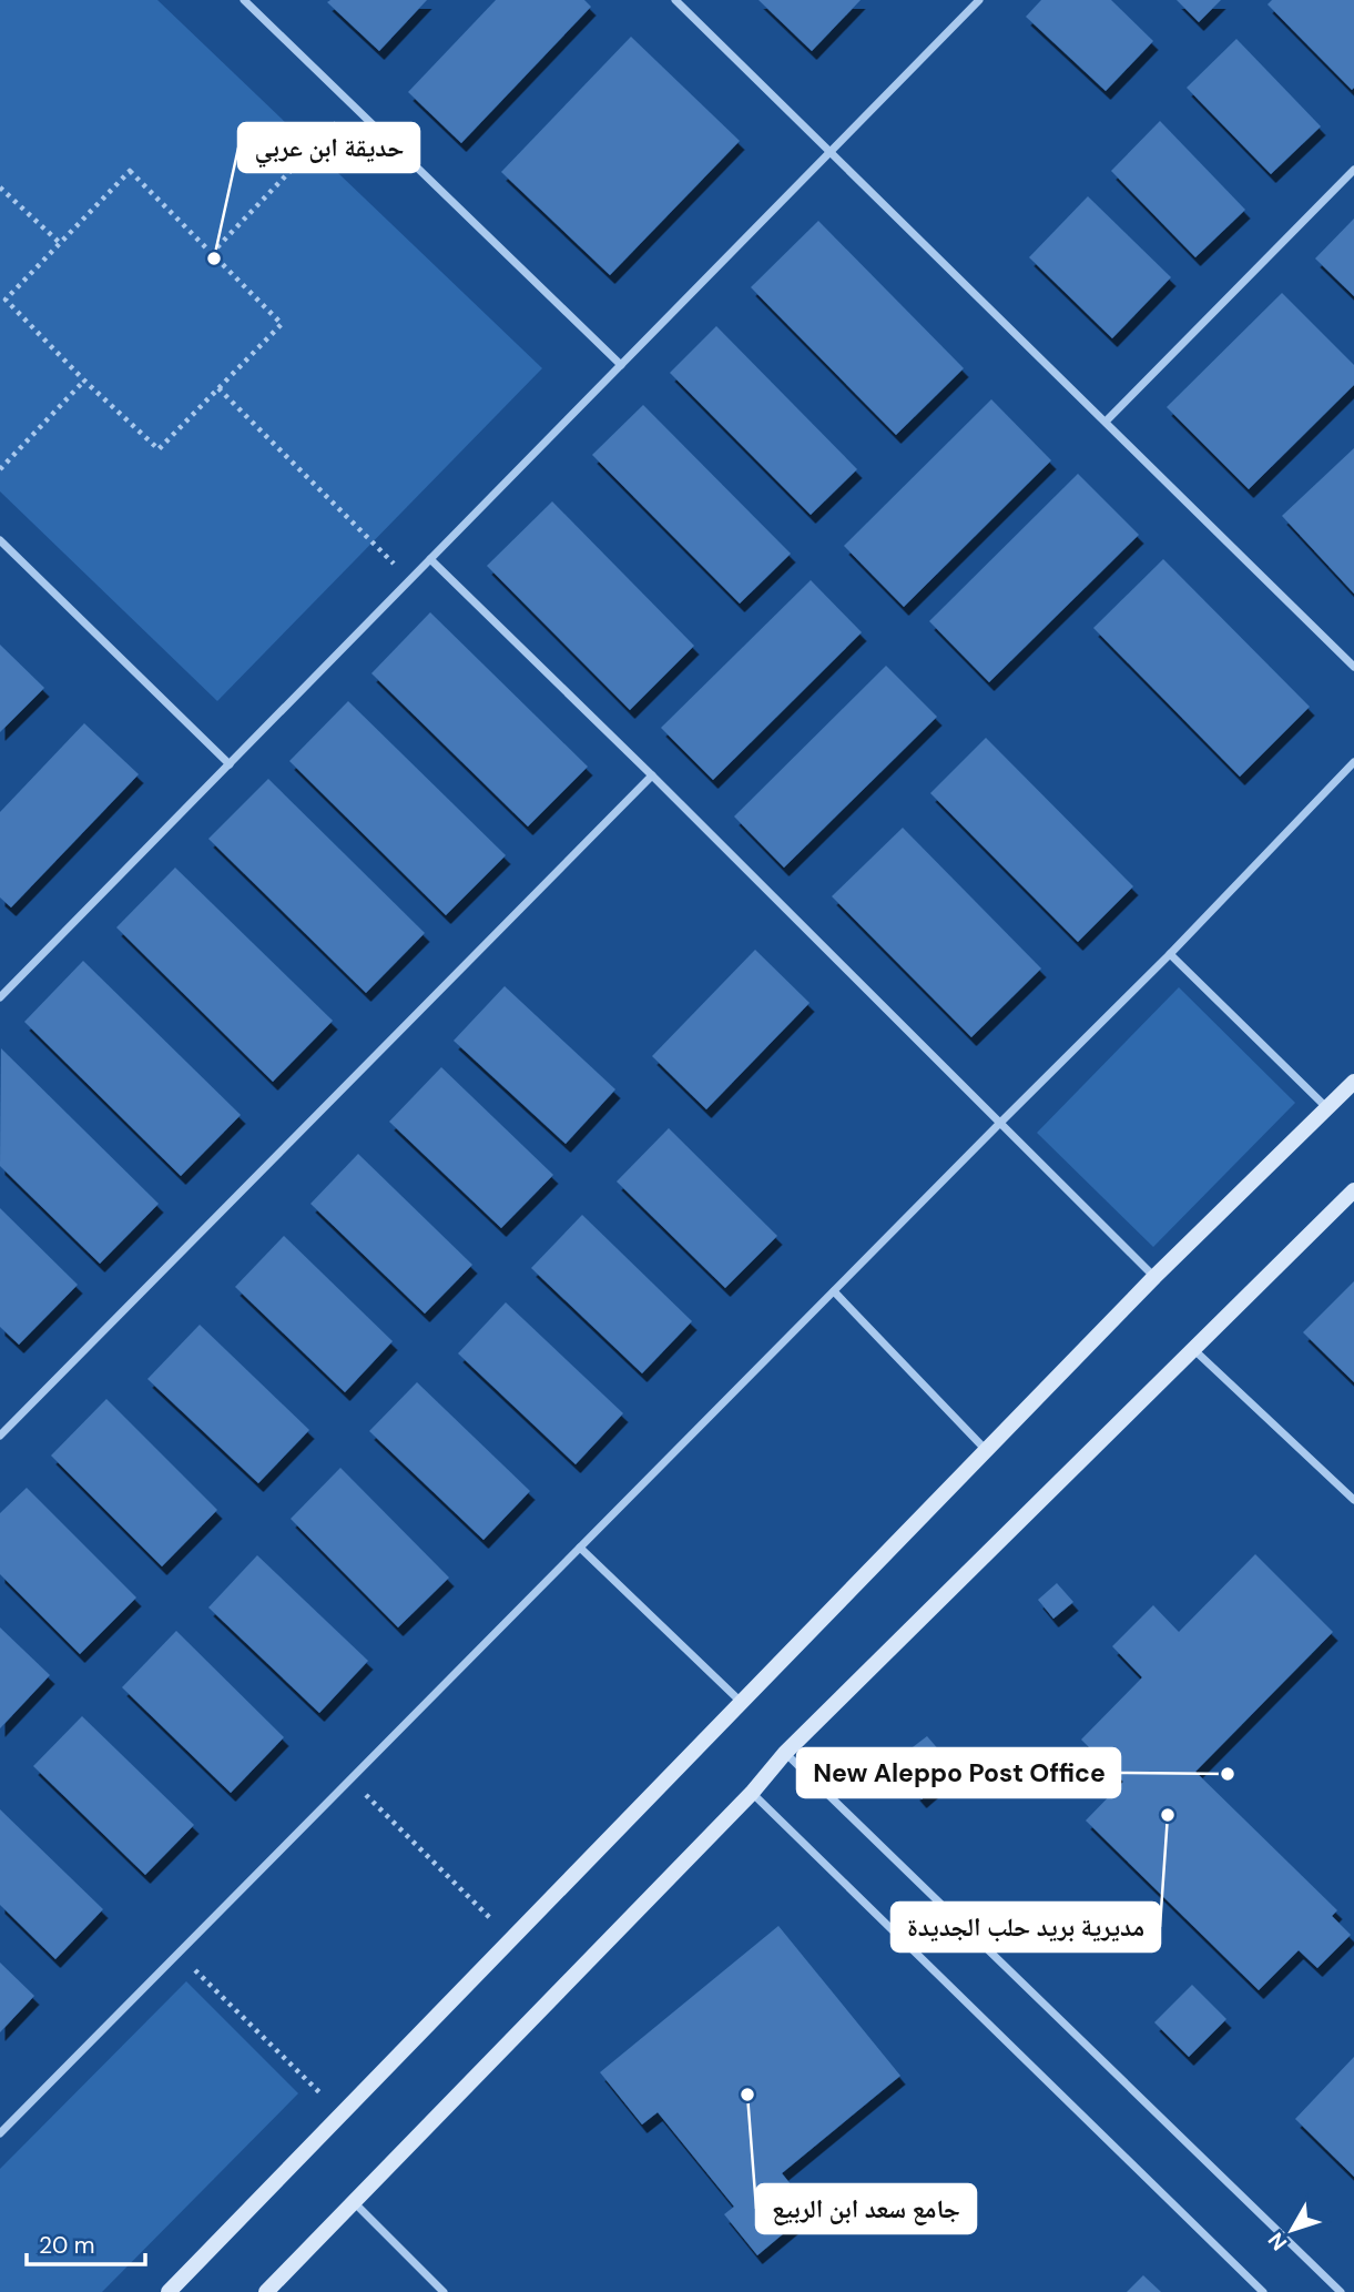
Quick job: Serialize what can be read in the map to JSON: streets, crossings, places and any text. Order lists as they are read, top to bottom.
{
  "places": [
    "حديقة ابن عربي",
    "New Aleppo Post Office",
    "مديرية بريد حلب الجديدة",
    "جامع سعد ابن الربيع"
  ],
  "scale_bar": "20 m",
  "north": "bottom left"
}
